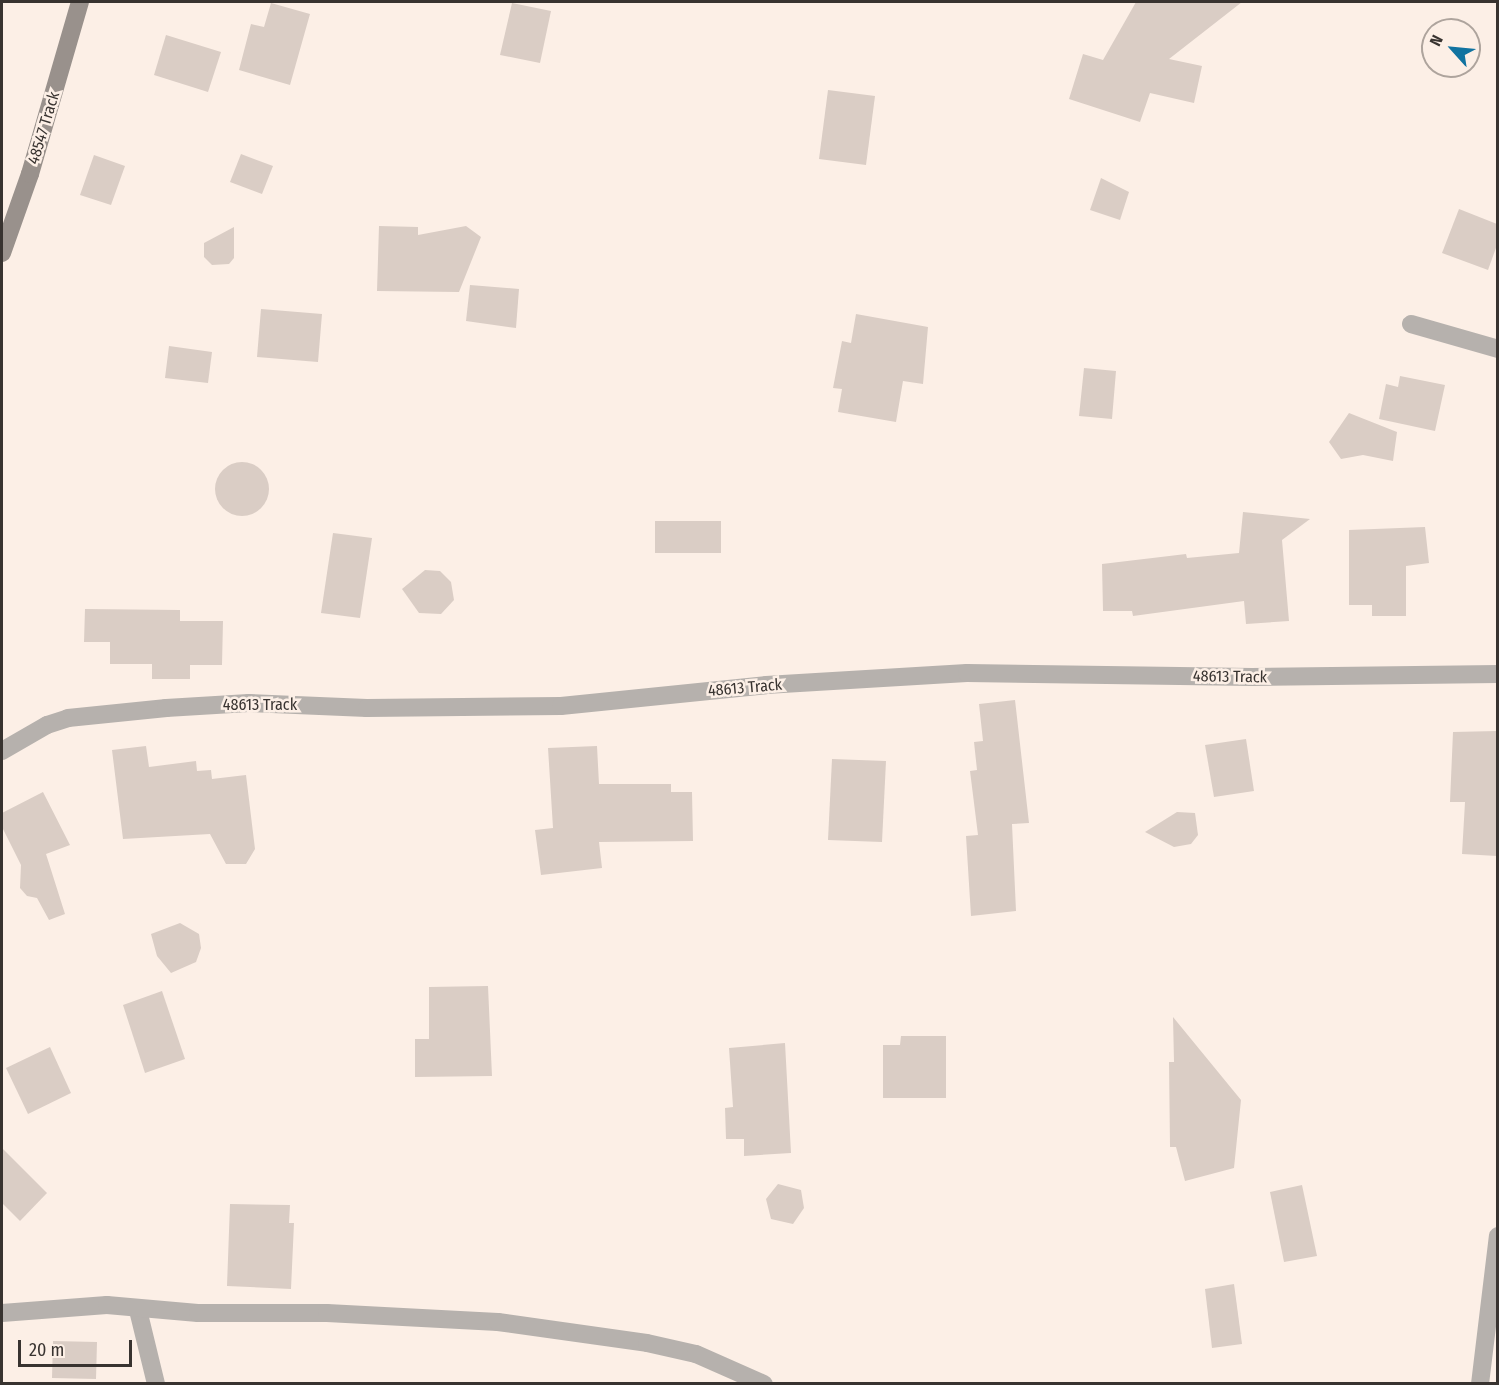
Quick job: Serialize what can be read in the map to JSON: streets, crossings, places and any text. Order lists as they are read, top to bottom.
{
  "streets": {
    "street": ["48547 Track", "48613 Track"]
  },
  "scale_bar": "20 m",
  "north": "top left"
}
